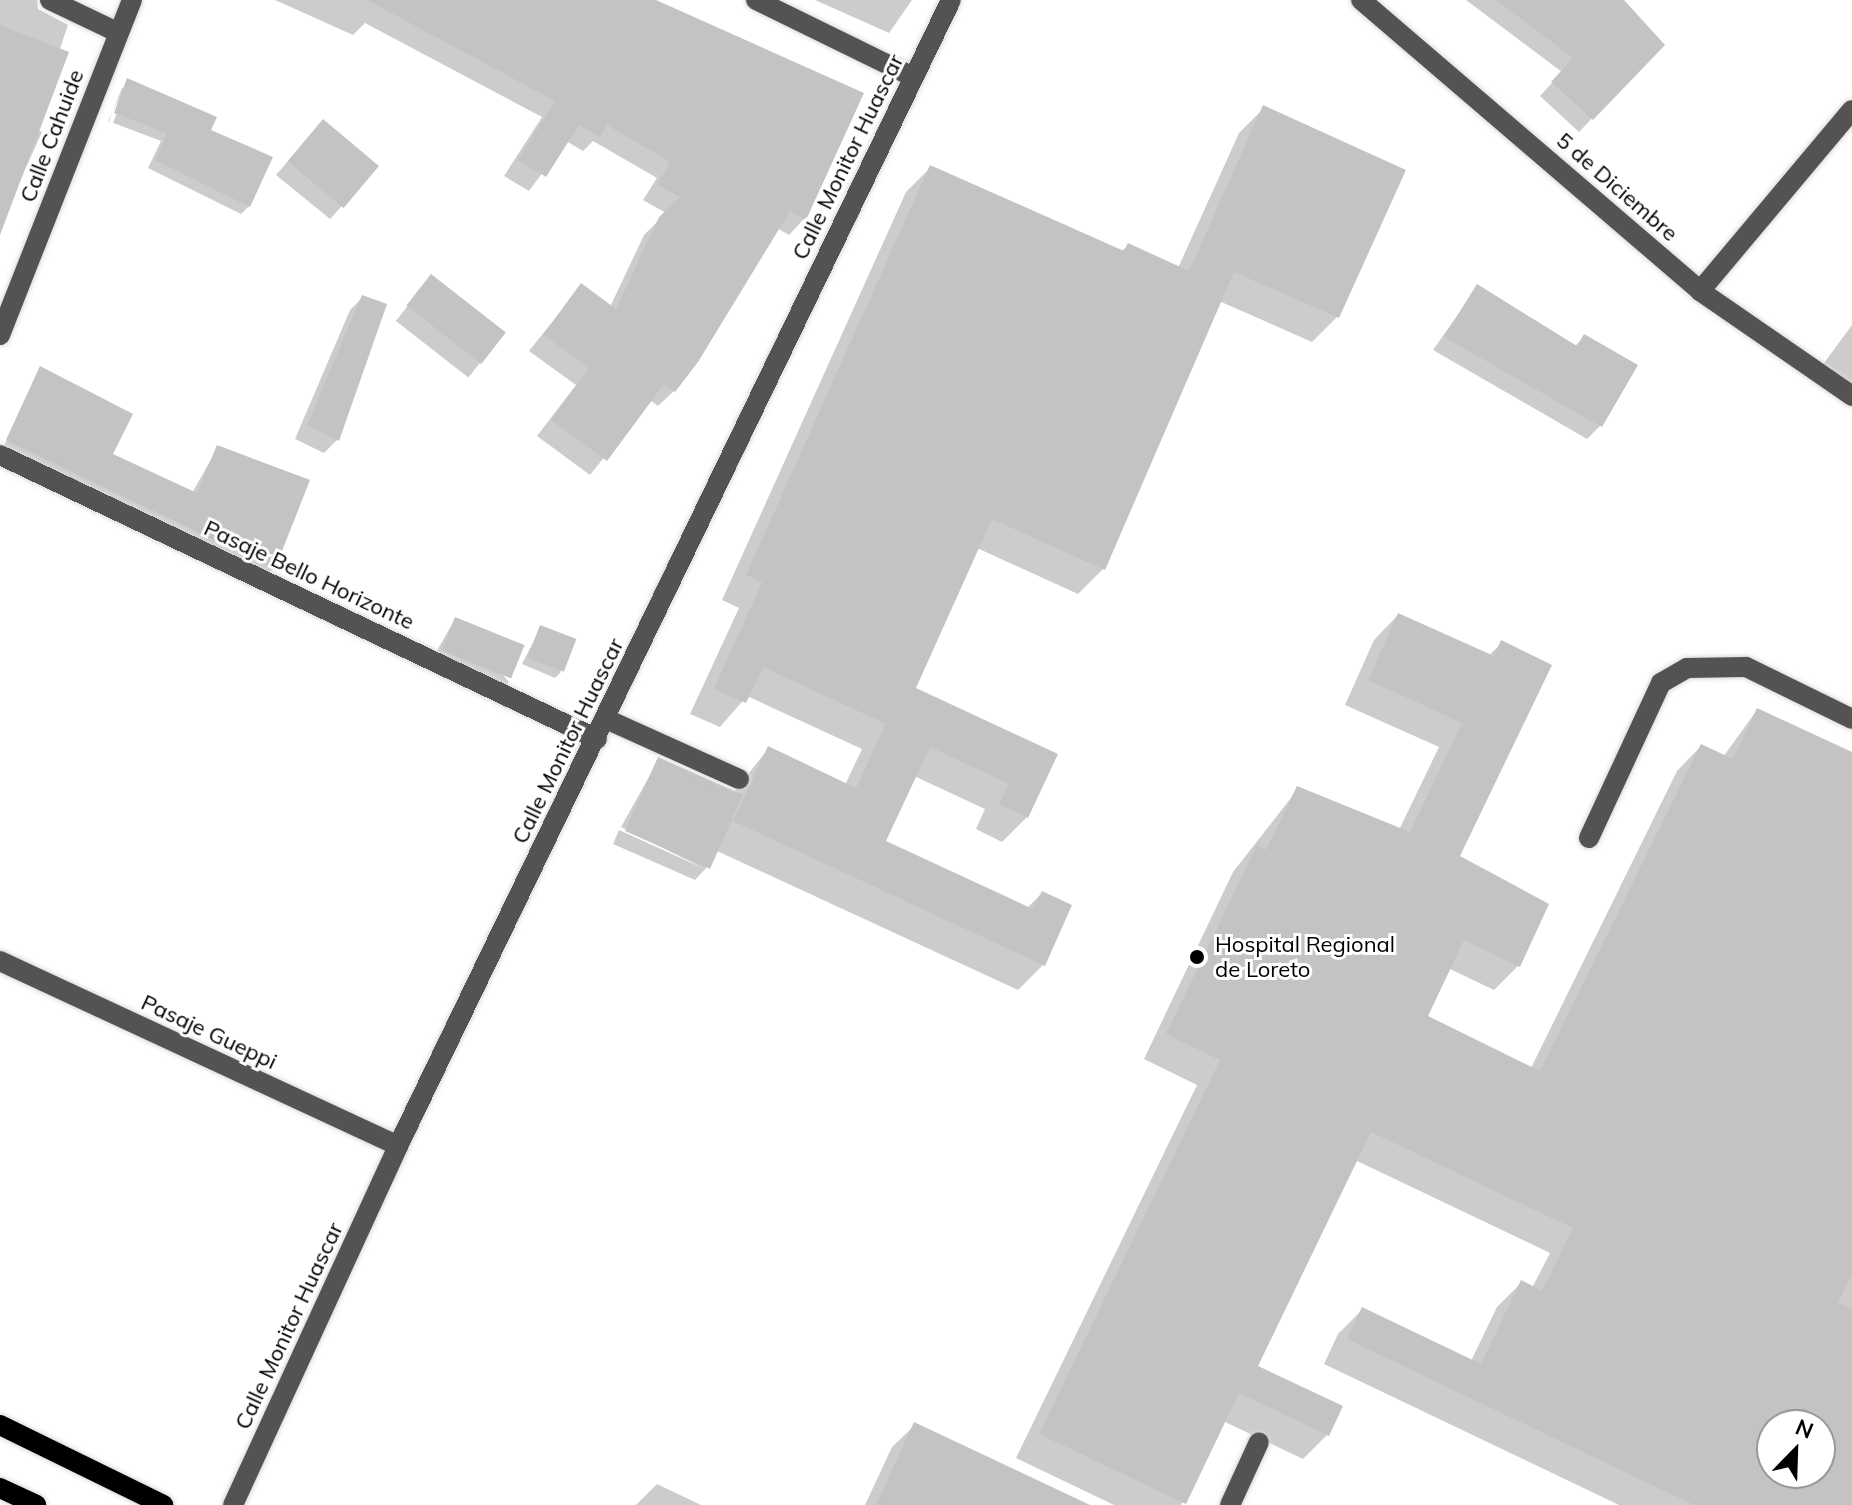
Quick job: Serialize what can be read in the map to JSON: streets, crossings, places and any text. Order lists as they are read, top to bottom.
{
  "streets": {
    "street": [
      "Calle Cahuide",
      "Calle Monitor Huascar",
      "5 de Diciembre",
      "Pasaje Bello Horizonte",
      "Pasaje Gueppi"
    ]
  },
  "crossings": [
    ["Calle Monitor Huascar", "Pasaje Bello Horizonte"],
    ["Calle Monitor Huascar", "Pasaje Gueppi"]
  ],
  "places": ["Hospital Regional de Loreto"],
  "north": "top right"
}
